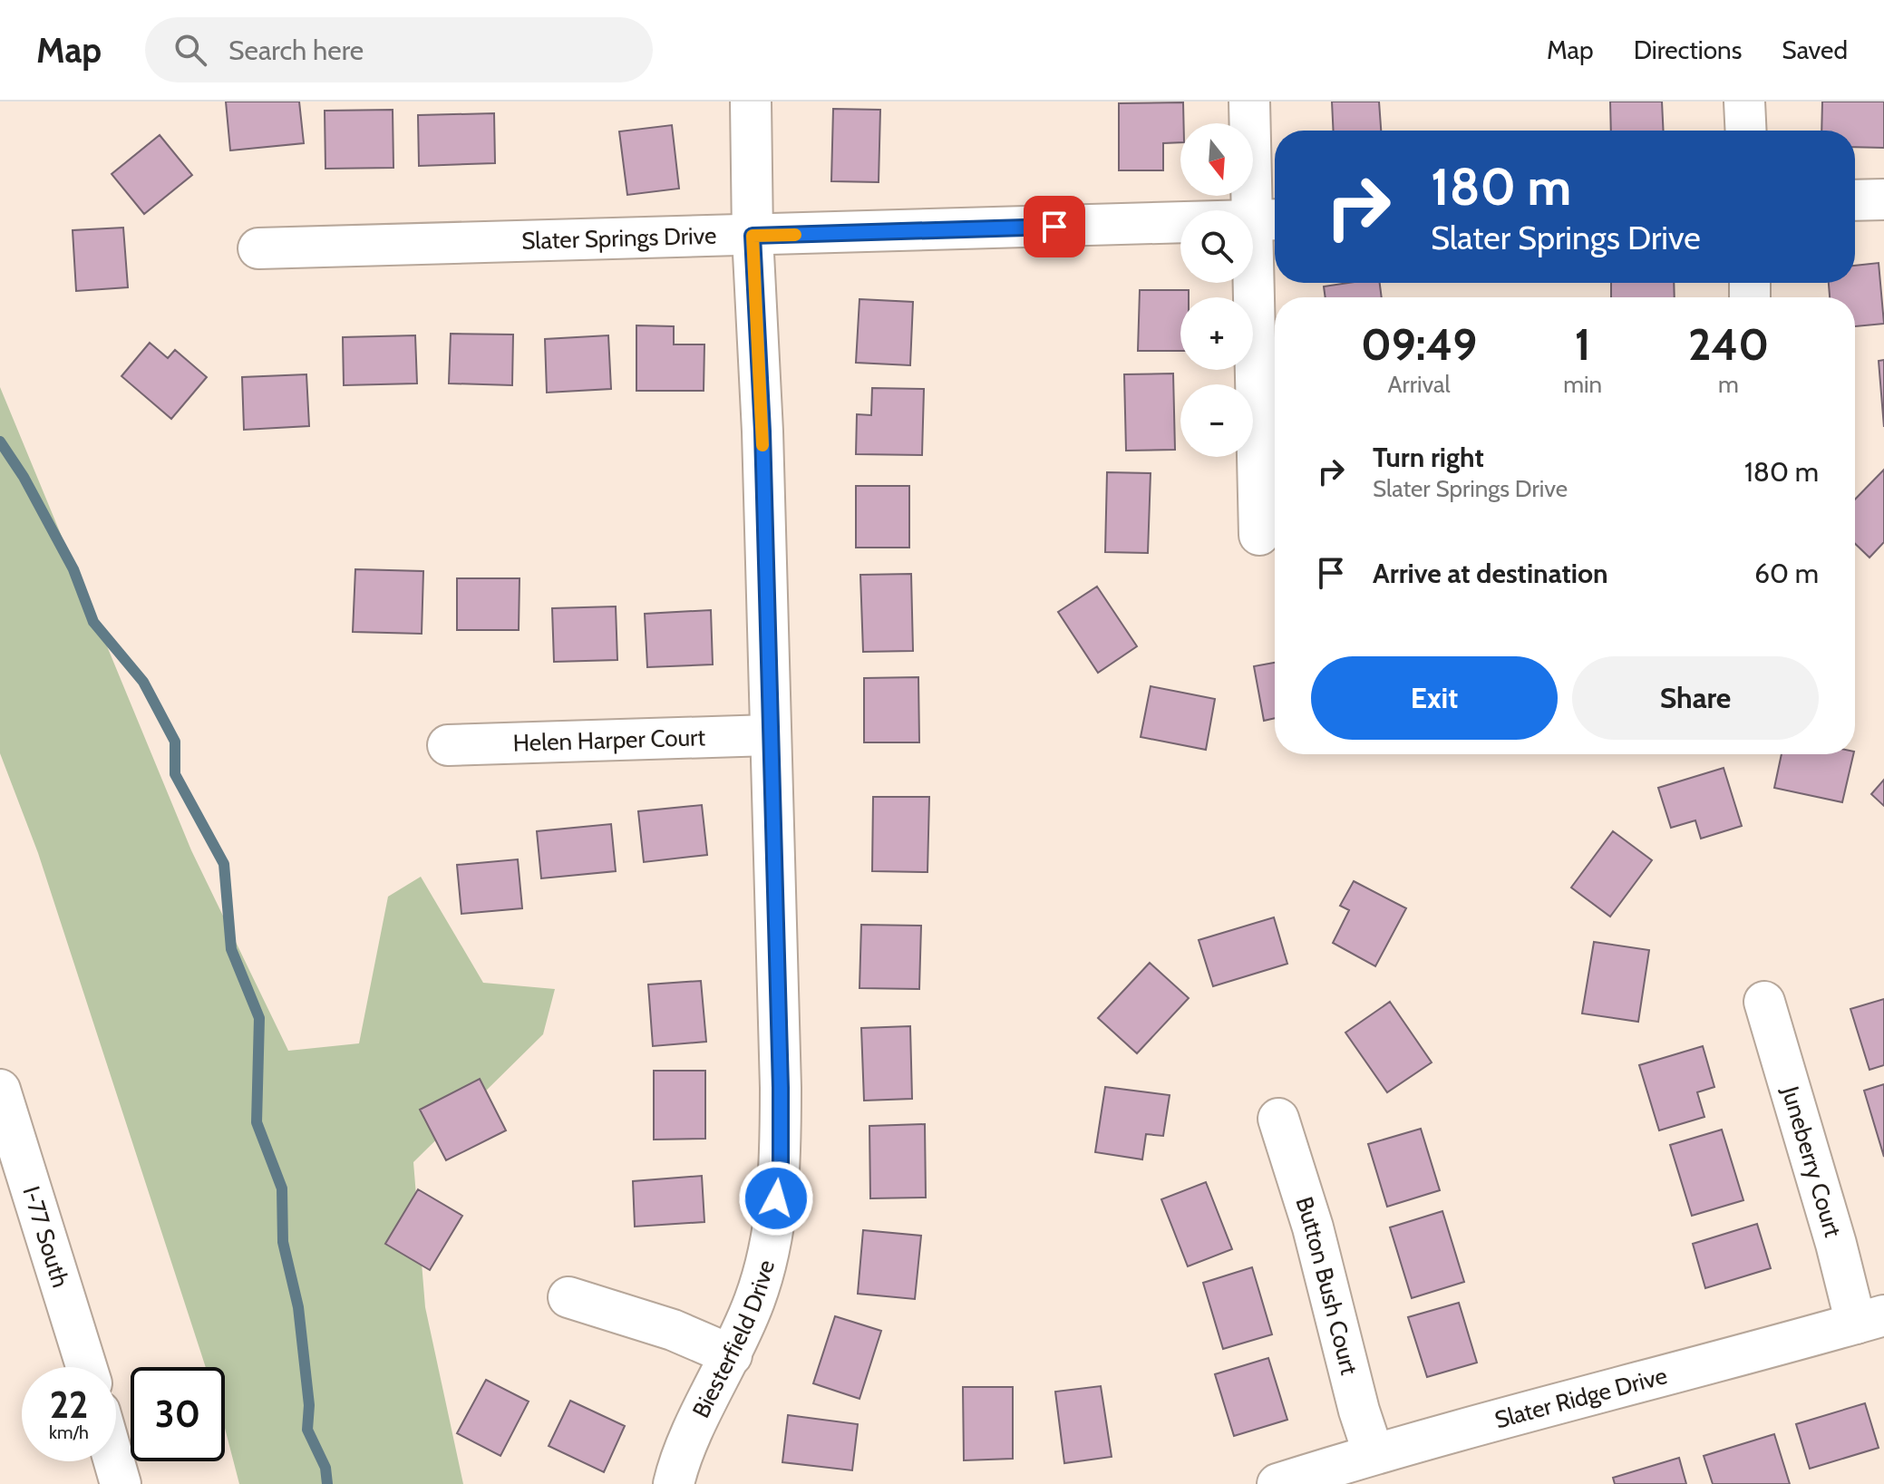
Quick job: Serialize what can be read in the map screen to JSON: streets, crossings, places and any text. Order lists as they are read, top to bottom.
{
  "streets": {
    "main road": [
      "Slater Springs Drive",
      "Helen Harper Court",
      "Juneberry Court",
      "I-77 South",
      "Button Bush Court",
      "Biesterfield Drive",
      "Slater Ridge Drive"
    ]
  },
  "crossings": [
    ["Slater Springs Drive", "Biesterfield Drive"],
    ["Helen Harper Court", "Biesterfield Drive"],
    ["Juneberry Court", "Slater Ridge Drive"],
    ["Button Bush Court", "Slater Ridge Drive"]
  ],
  "north": "bottom",
  "page": {
    "header": "Map",
    "search": "Search here",
    "nav": ["Map", "Directions", "Saved"],
    "map_buttons": ["+", "−"],
    "turn": ["180 m", "Slater Springs Drive"],
    "eta": [
      "09:49",
      "Arrival",
      "1",
      "min",
      "240",
      "m"
    ],
    "list": [
      {
        "name": "Turn right",
        "note": "Slater Springs Drive",
        "value": "180 m"
      },
      {
        "name": "Arrive at destination",
        "value": "60 m"
      }
    ],
    "buttons": ["Exit", "Share"],
    "speed": "22 km/h",
    "limit": "30"
  }
}
